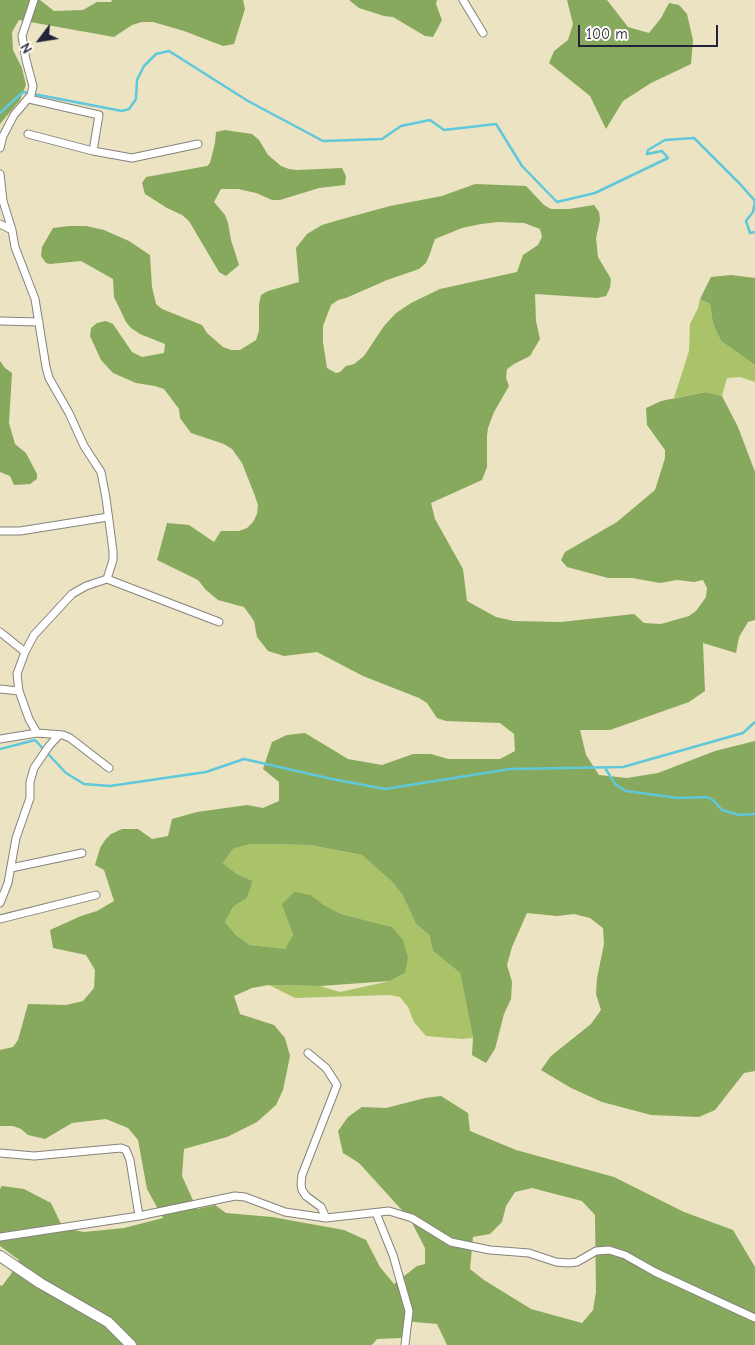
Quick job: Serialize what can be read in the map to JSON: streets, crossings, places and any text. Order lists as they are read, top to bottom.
{
  "scale_bar": "100 m",
  "north": "bottom left"
}
